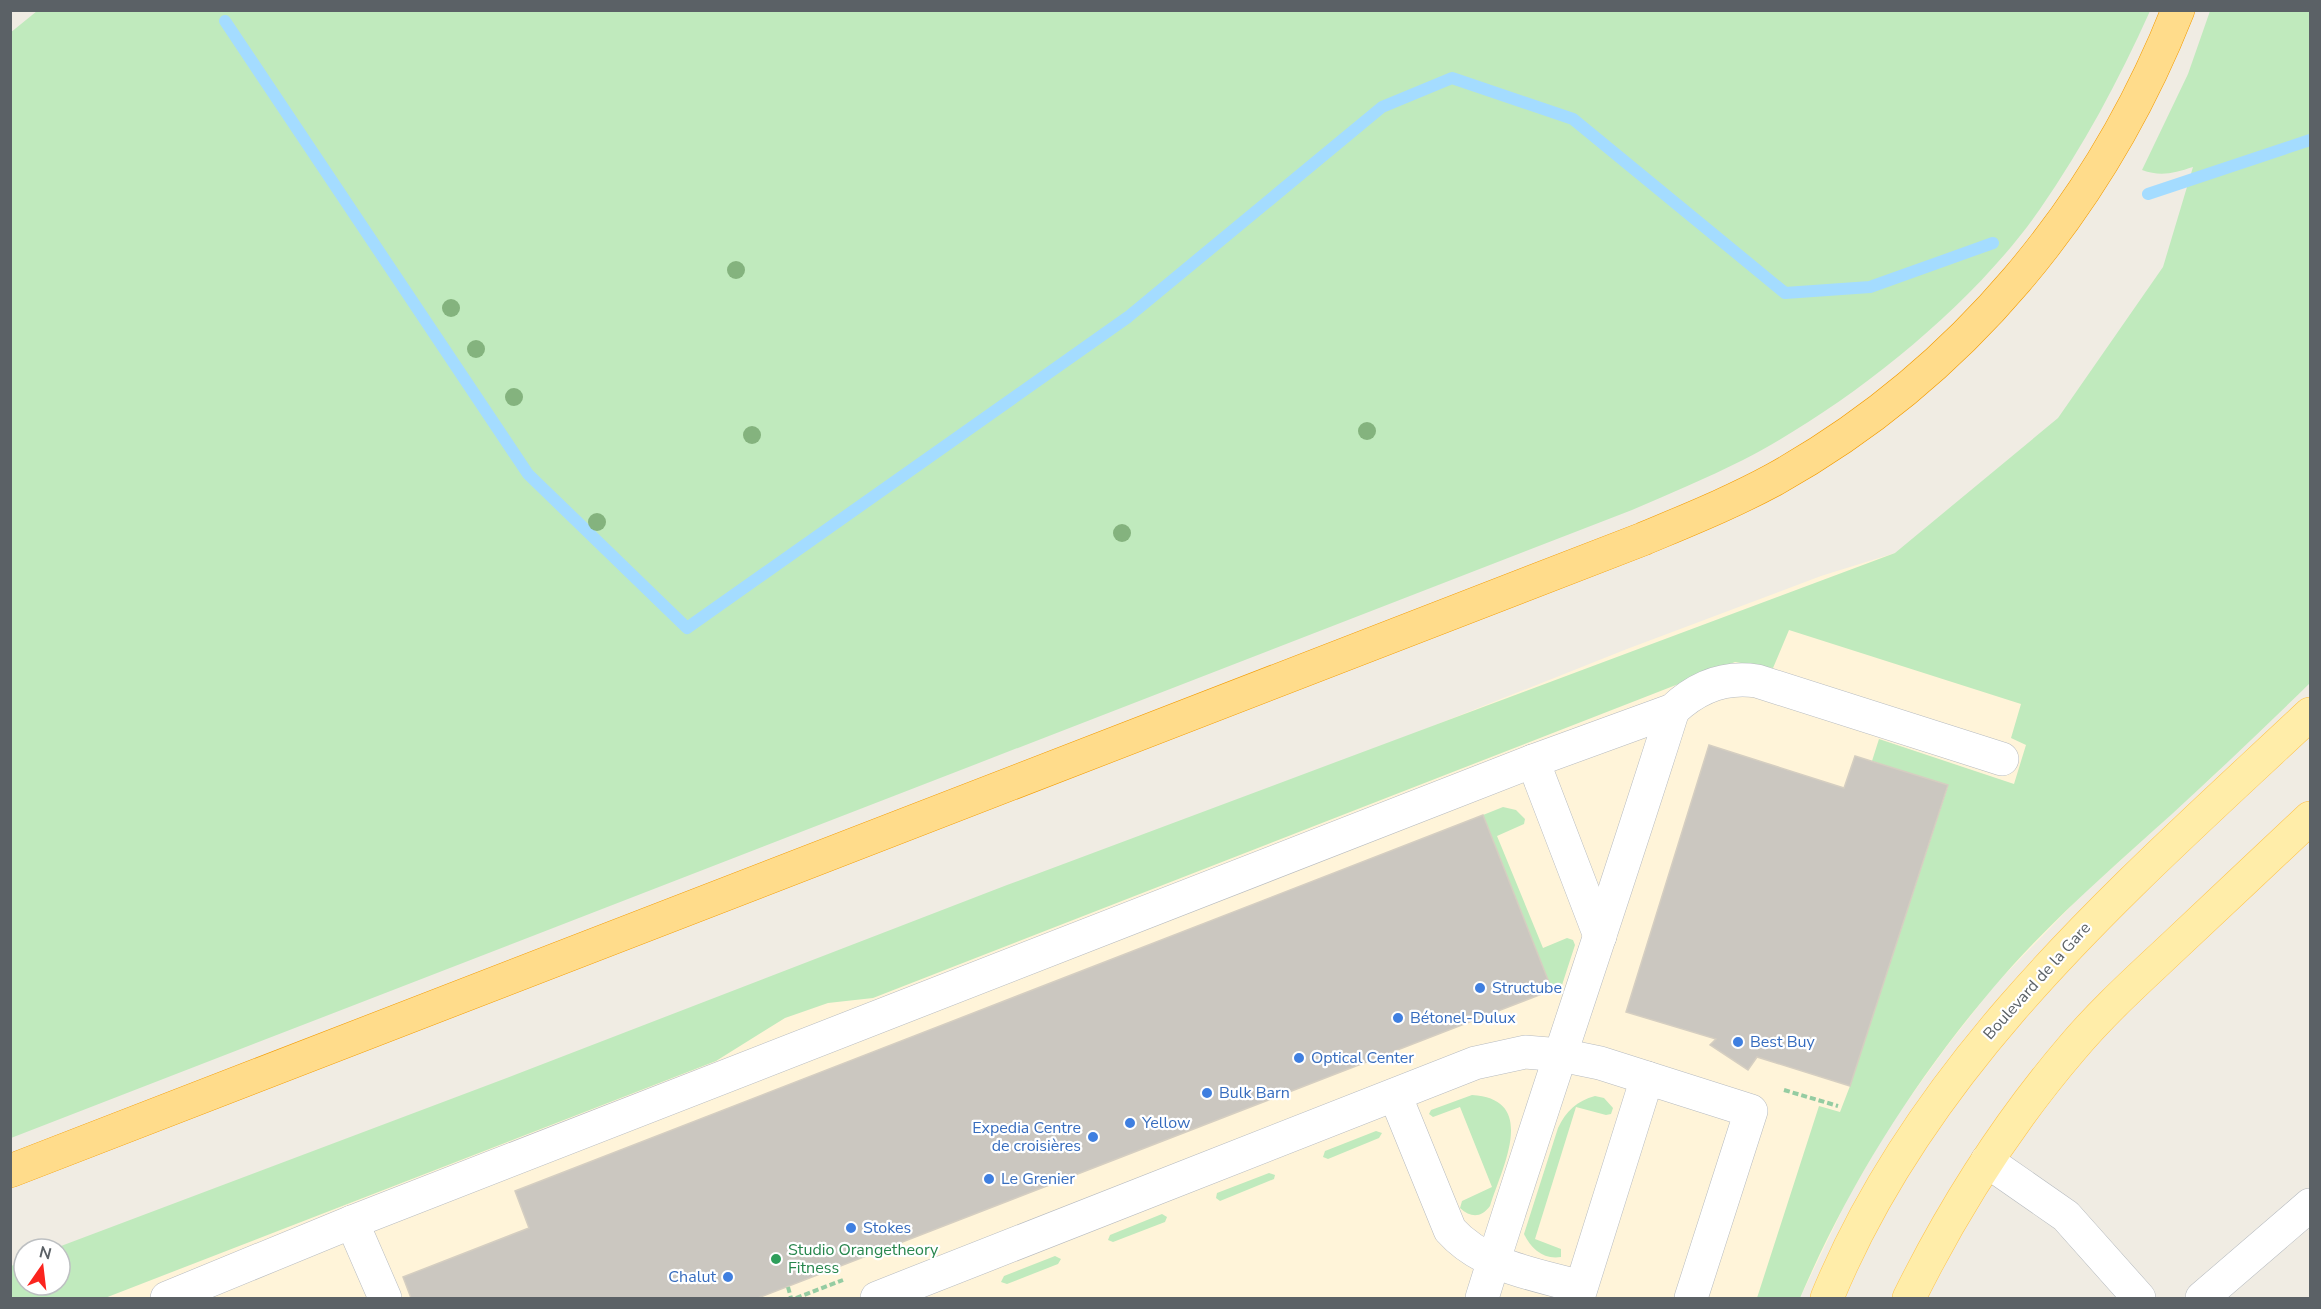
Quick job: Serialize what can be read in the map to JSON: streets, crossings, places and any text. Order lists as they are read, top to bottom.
{
  "streets": {
    "main road": ["Boulevard de la Gare"]
  },
  "places": [
    "Structube",
    "Bétonel-Dulux",
    "Best Buy",
    "Optical Center",
    "Bulk Barn",
    "Yellow",
    "Expedia Centre de croisières",
    "Le Grenier",
    "Stokes",
    "Studio Orangetheory Fitness",
    "Chalut"
  ],
  "north": "top"
}
